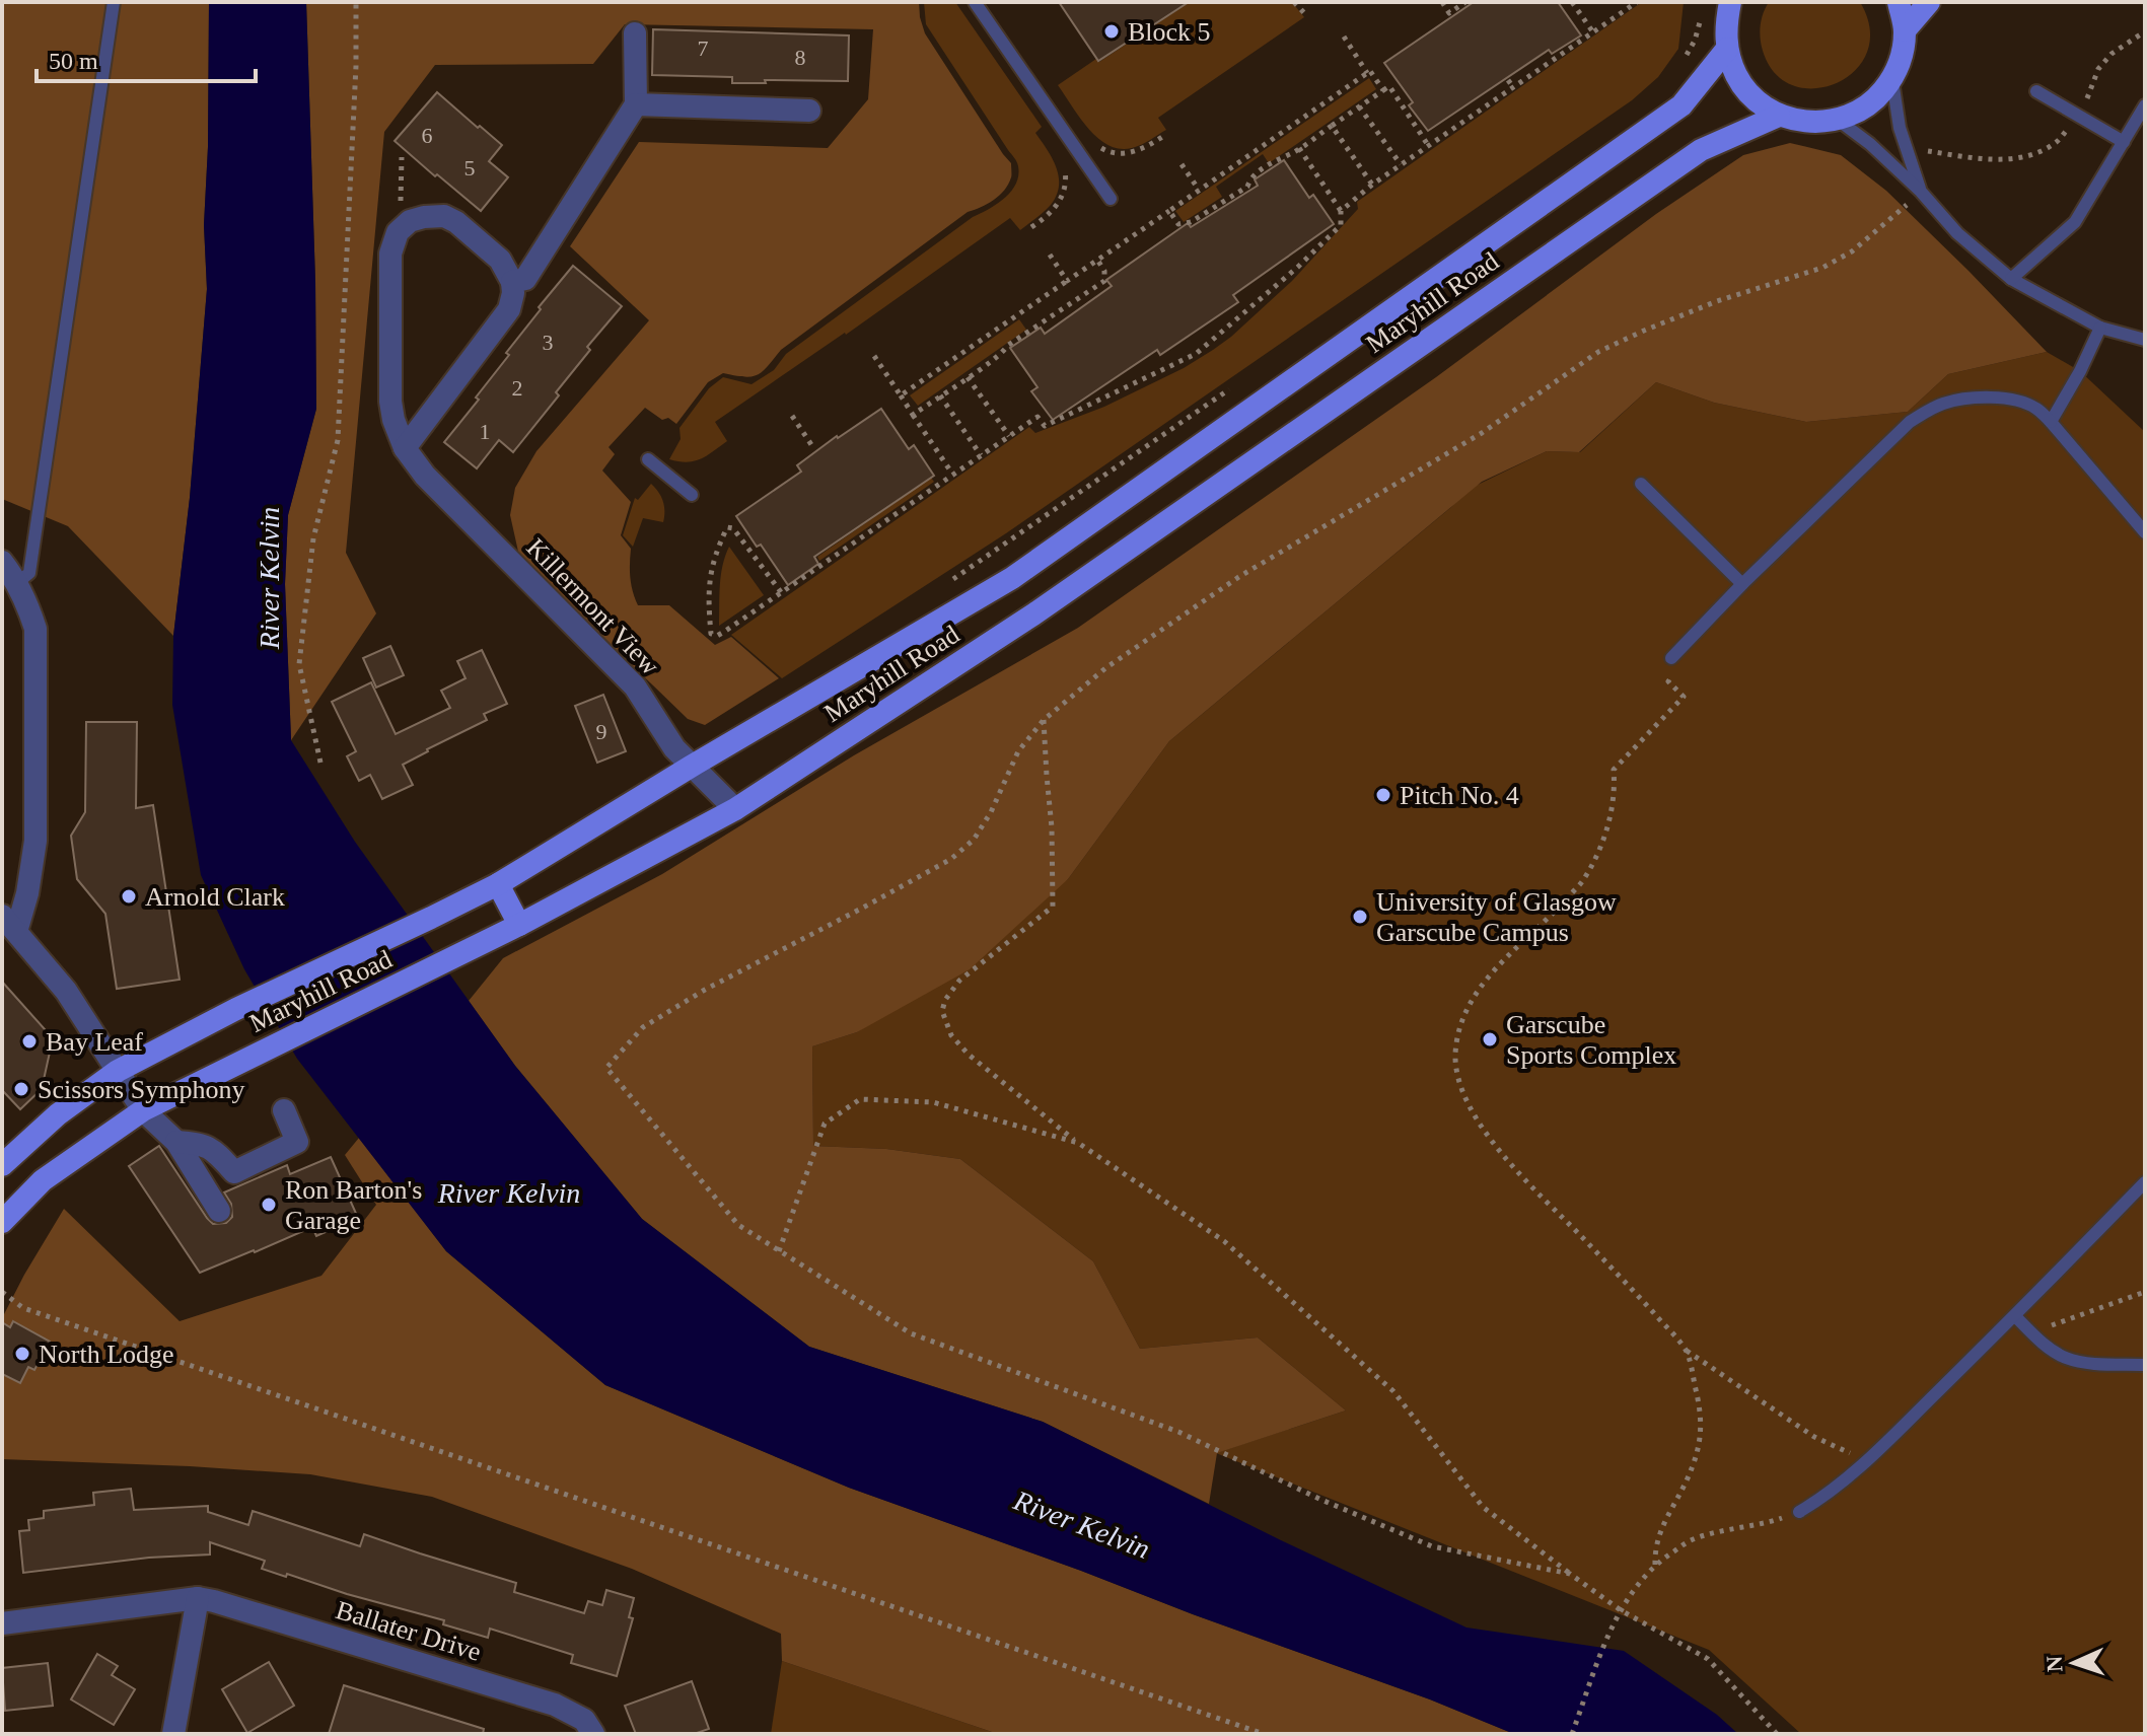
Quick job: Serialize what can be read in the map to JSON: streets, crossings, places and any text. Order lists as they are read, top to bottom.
{
  "streets": {
    "main road": ["Maryhill Road"],
    "street": ["Killermont View", "Ballater Drive"]
  },
  "crossings": [
    ["Maryhill Road", "Killermont View"]
  ],
  "water": ["River Kelvin"],
  "places": [
    "Block 5",
    "Pitch No. 4",
    "Arnold Clark",
    "University of Glasgow Garscube Campus",
    "Garscube Sports Complex",
    "Bay Leaf",
    "Scissors Symphony",
    "Ron Barton's Garage",
    "North Lodge"
  ],
  "house_numbers": [
    "7",
    "8",
    "6",
    "5",
    "3",
    "2",
    "1",
    "9"
  ],
  "scale_bar": "50 m",
  "north": "left"
}
